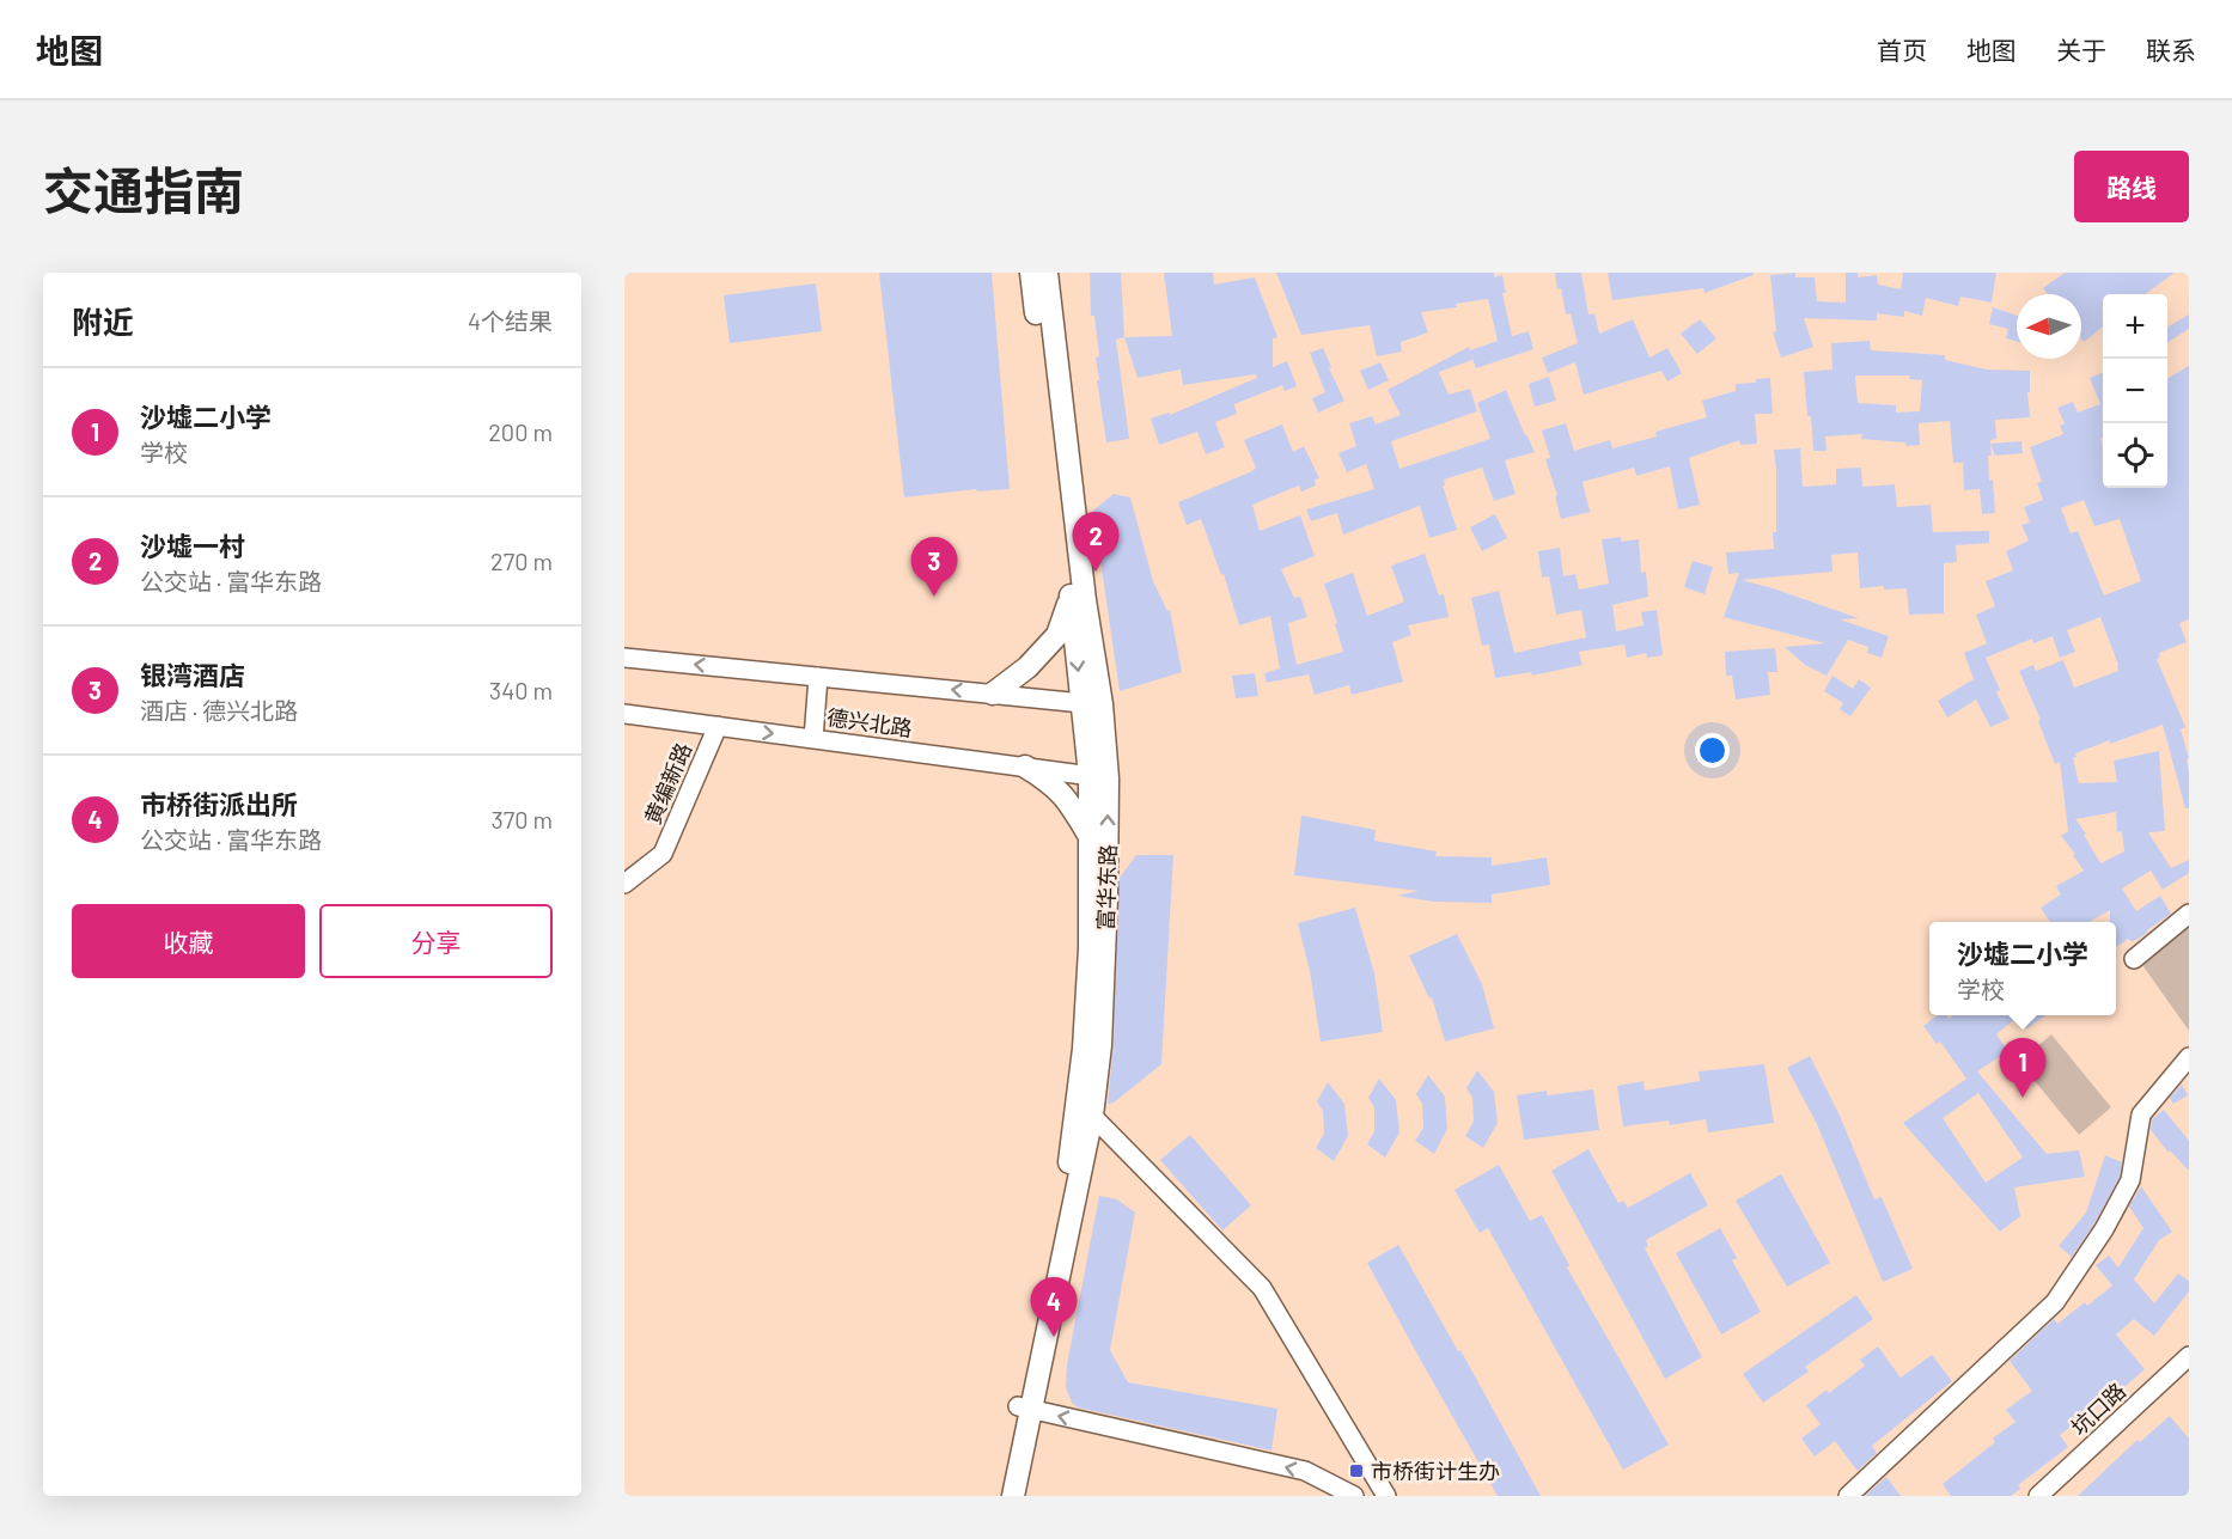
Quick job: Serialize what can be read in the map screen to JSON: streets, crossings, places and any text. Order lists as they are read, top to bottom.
{
  "streets": {
    "main road": ["富华东路"],
    "street": ["德兴北路", "黄编新路", "坑口路"]
  },
  "crossings": [
    ["德兴北路", "黄编新路"],
    ["德兴北路", "富华东路"]
  ],
  "places": {
    "transit": ["市桥街计生办"]
  },
  "north": "left",
  "page": {
    "header": "地图",
    "nav": [
      "首页",
      "地图",
      "关于",
      "联系"
    ],
    "title": "交通指南",
    "buttons": [
      "路线",
      ["收藏", "分享"]
    ],
    "heading": ["附近", "4个结果"],
    "map_buttons": ["+", "−"],
    "list": [
      {
        "mark": "1",
        "name": "沙墟二小学",
        "note": "学校",
        "value": "200 m"
      },
      {
        "mark": "2",
        "name": "沙墟一村",
        "note": "公交站 · 富华东路",
        "value": "270 m"
      },
      {
        "mark": "3",
        "name": "银湾酒店",
        "note": "酒店 · 德兴北路",
        "value": "340 m"
      },
      {
        "mark": "4",
        "name": "市桥街派出所",
        "note": "公交站 · 富华东路",
        "value": "370 m"
      }
    ],
    "pins": [
      "2",
      "3",
      "1",
      "4"
    ],
    "popup": ["沙墟二小学", "学校"]
  }
}
